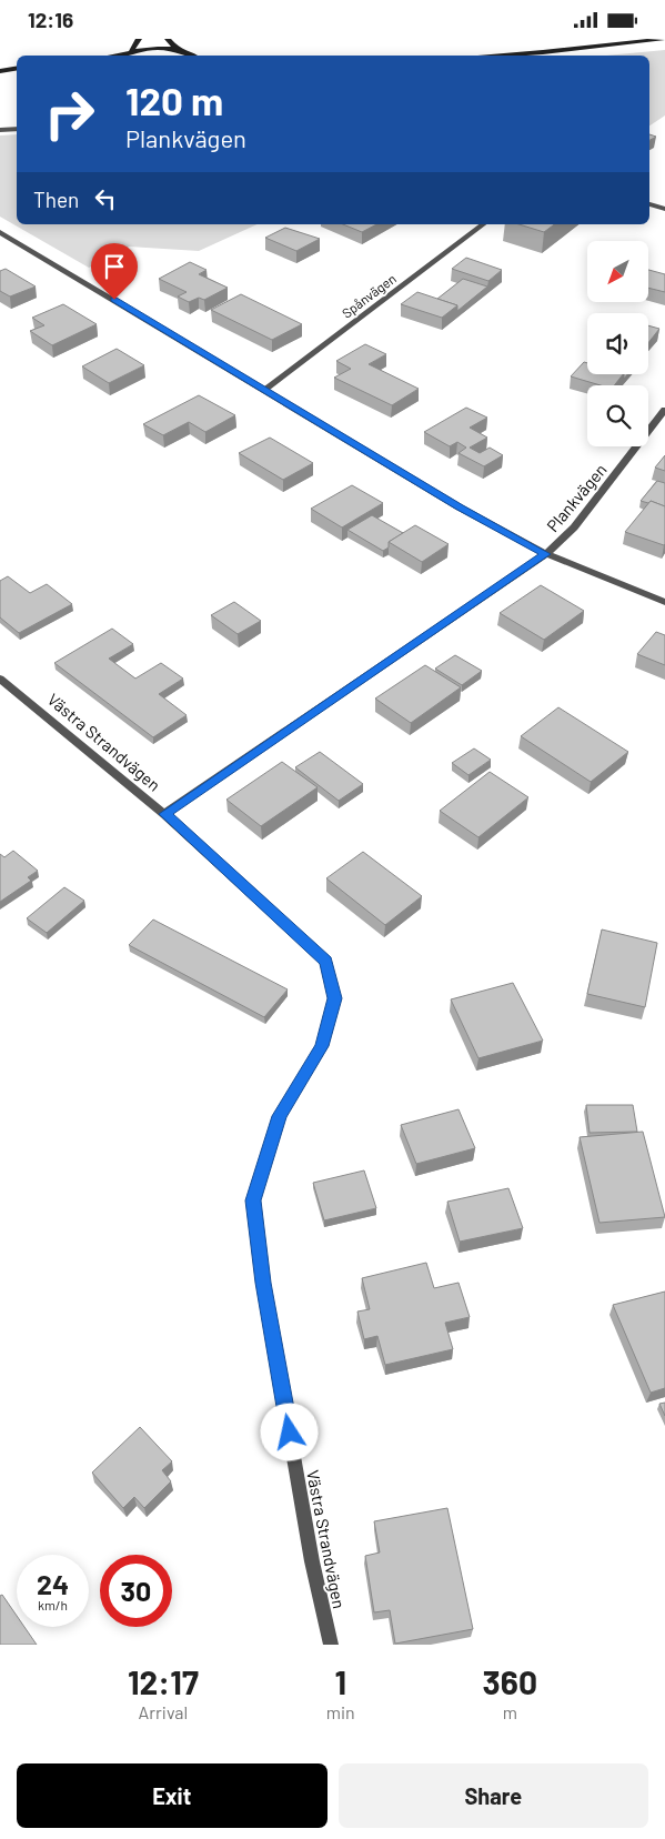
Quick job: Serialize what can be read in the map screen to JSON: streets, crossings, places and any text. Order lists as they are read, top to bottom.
{
  "streets": {
    "street": ["Spånvägen", "Plankvägen", "Västra Strandvägen"]
  },
  "crossings": [
    ["Plankvägen", "Västra Strandvägen"]
  ],
  "north": "bottom left",
  "page": {
    "status": "12:16",
    "turn": ["120 m", "Plankvägen"],
    "then": "Then",
    "speed": "24 km/h",
    "limit": "30",
    "eta": [
      "12:17",
      "Arrival",
      "1",
      "min",
      "360",
      "m"
    ],
    "buttons": ["Exit", "Share"]
  }
}
